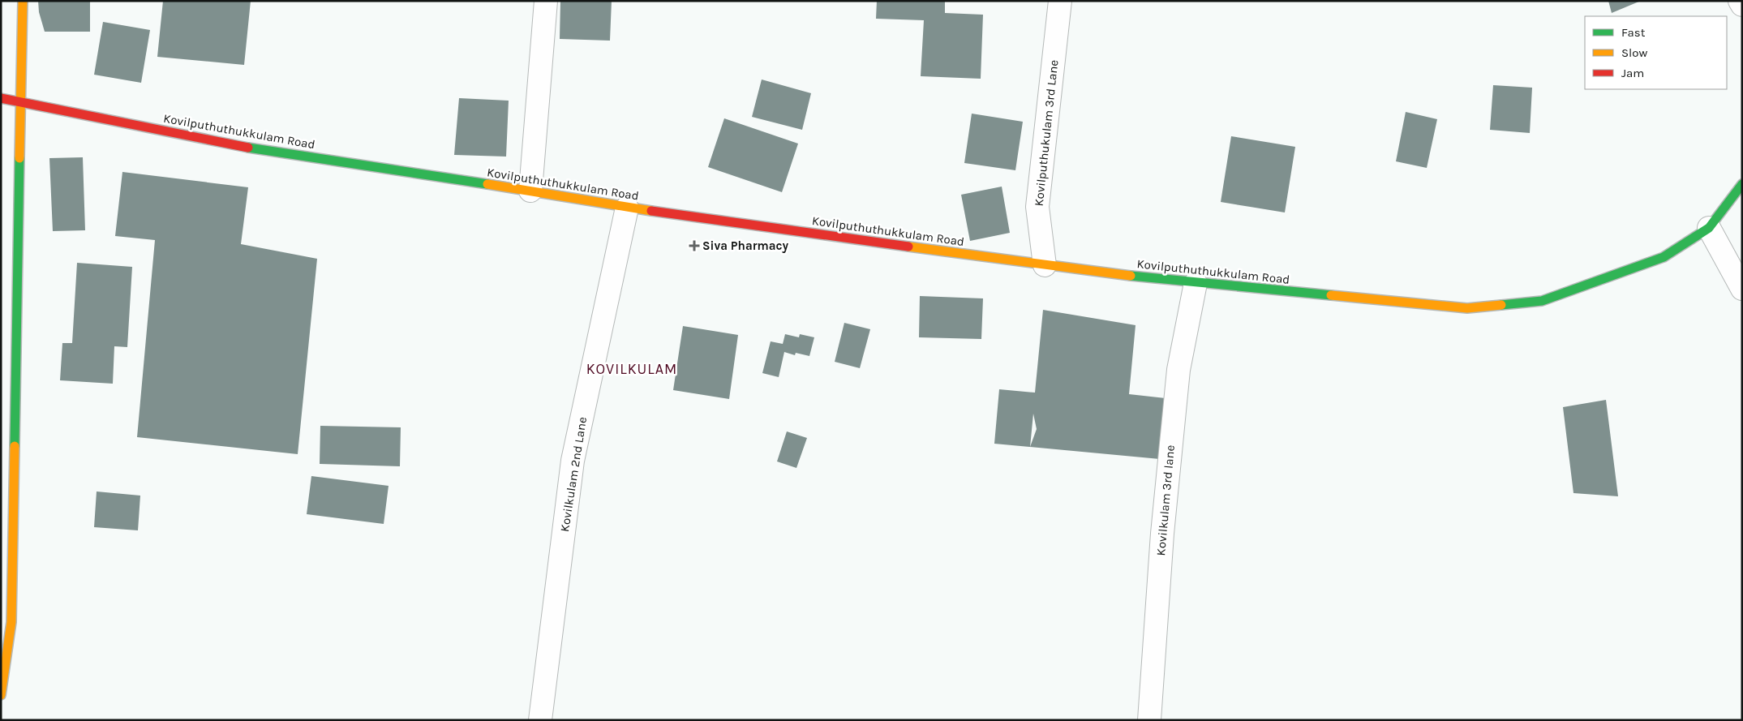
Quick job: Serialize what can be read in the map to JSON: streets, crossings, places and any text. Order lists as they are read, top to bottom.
{
  "streets": {
    "street": [
      "Kovilputhuthukkulam Road",
      "Kovilputhukulam 3rd Lane",
      "Kovilkulam 2nd Lane",
      "Kovilkulam 3rd lane"
    ]
  },
  "crossings": [
    ["Kovilputhuthukkulam Road", "Kovilputhukulam 3rd Lane"],
    ["Kovilputhuthukkulam Road", "Kovilkulam 2nd Lane"],
    ["Kovilputhuthukkulam Road", "Kovilkulam 3rd lane"]
  ],
  "districts": ["KOVILKULAM"],
  "places": {
    "health": ["Siva Pharmacy"]
  },
  "legend": ["Fast", "Slow", "Jam"]
}
